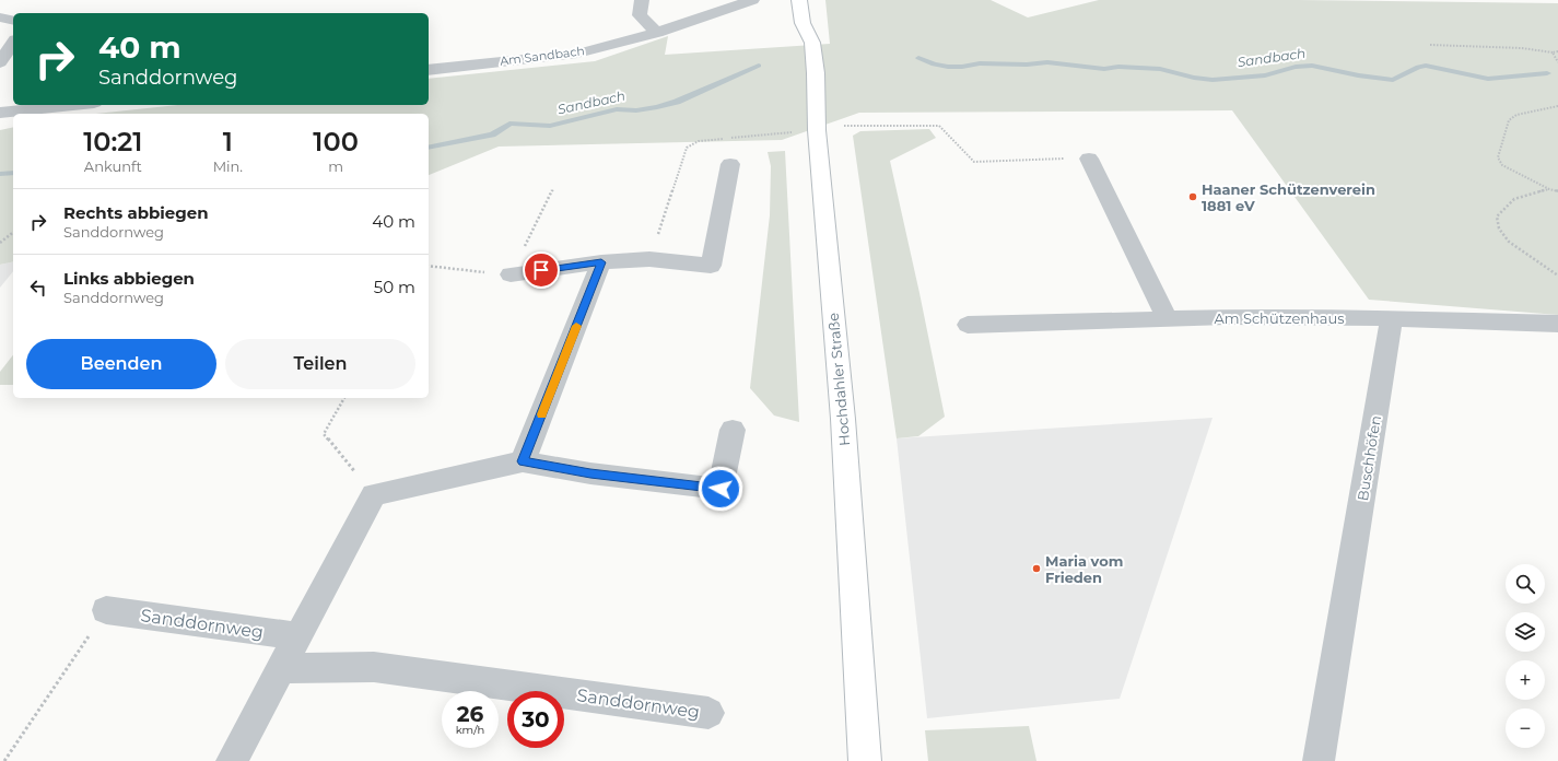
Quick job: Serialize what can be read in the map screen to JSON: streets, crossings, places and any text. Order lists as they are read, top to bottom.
{
  "streets": {
    "street": [
      "Am Sandbach",
      "Am Schützenhaus",
      "Hochdahler Straße",
      "Buschhöfen",
      "Sanddornweg"
    ]
  },
  "crossings": [
    ["Am Schützenhaus", "Buschhöfen"]
  ],
  "water": ["Sandbach"],
  "places": ["Haaner Schützenverein 1881 eV", "Maria vom Frieden"],
  "page": {
    "turn": ["40 m", "Sanddornweg"],
    "eta": [
      "10:21",
      "Ankunft",
      "1",
      "Min.",
      "100",
      "m"
    ],
    "list": [
      {
        "name": "Rechts abbiegen",
        "note": "Sanddornweg",
        "value": "40 m"
      },
      {
        "name": "Links abbiegen",
        "note": "Sanddornweg",
        "value": "50 m"
      }
    ],
    "buttons": ["Beenden", "Teilen"],
    "map_buttons": ["+", "−"],
    "speed": "26 km/h",
    "limit": "30"
  }
}
